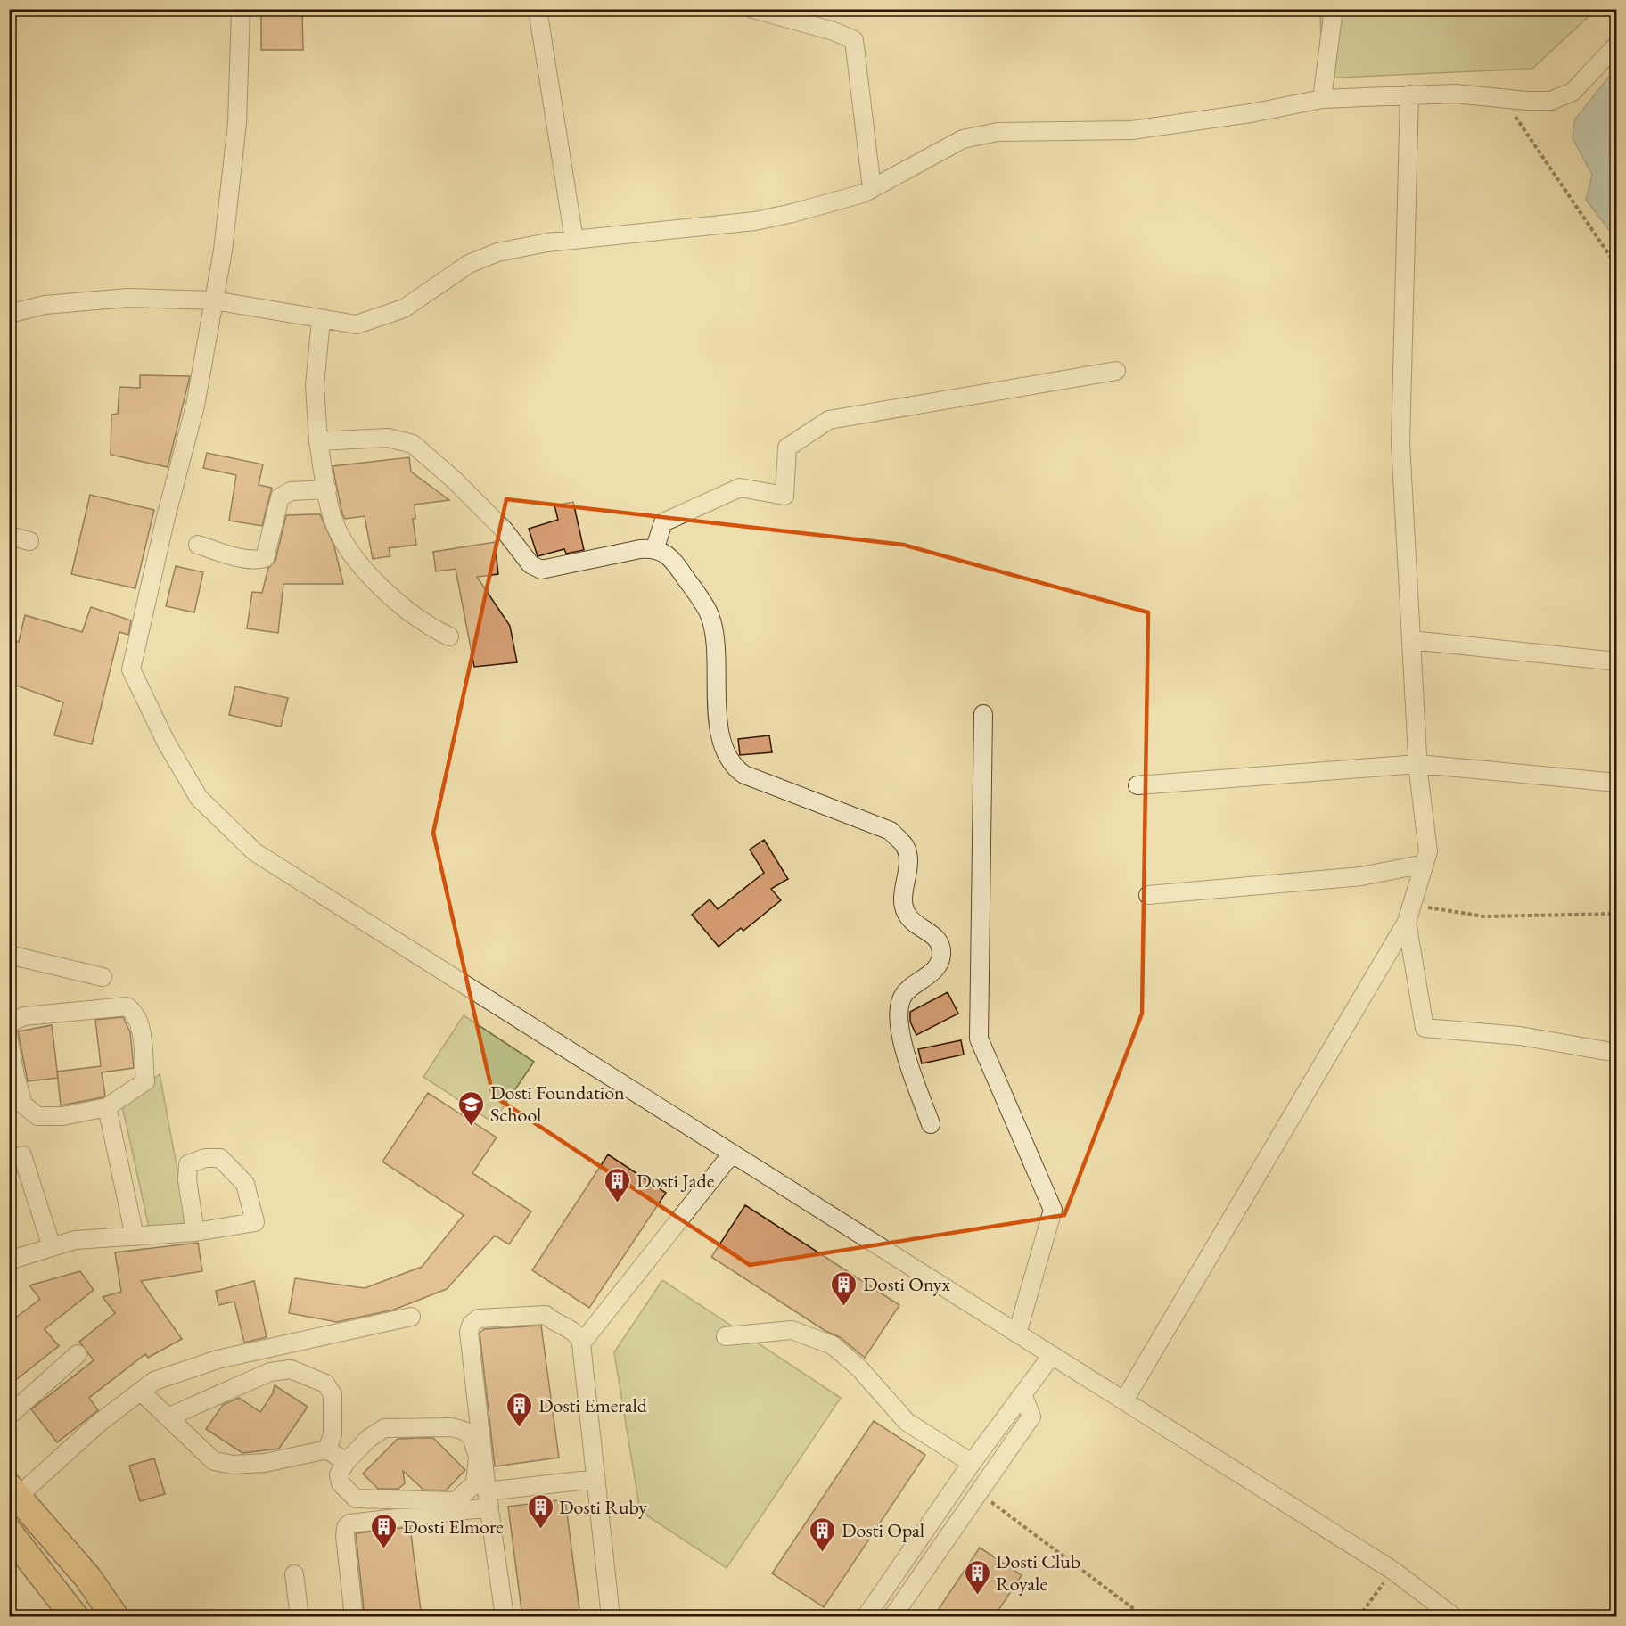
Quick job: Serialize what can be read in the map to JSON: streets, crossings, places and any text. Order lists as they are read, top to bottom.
{
  "places": {
    "school or university": ["Dosti Foundation School"],
    "building": [
      "Dosti Jade",
      "Dosti Onyx",
      "Dosti Emerald",
      "Dosti Ruby",
      "Dosti Elmore",
      "Dosti Opal",
      "Dosti Club Royale"
    ]
  }
}
